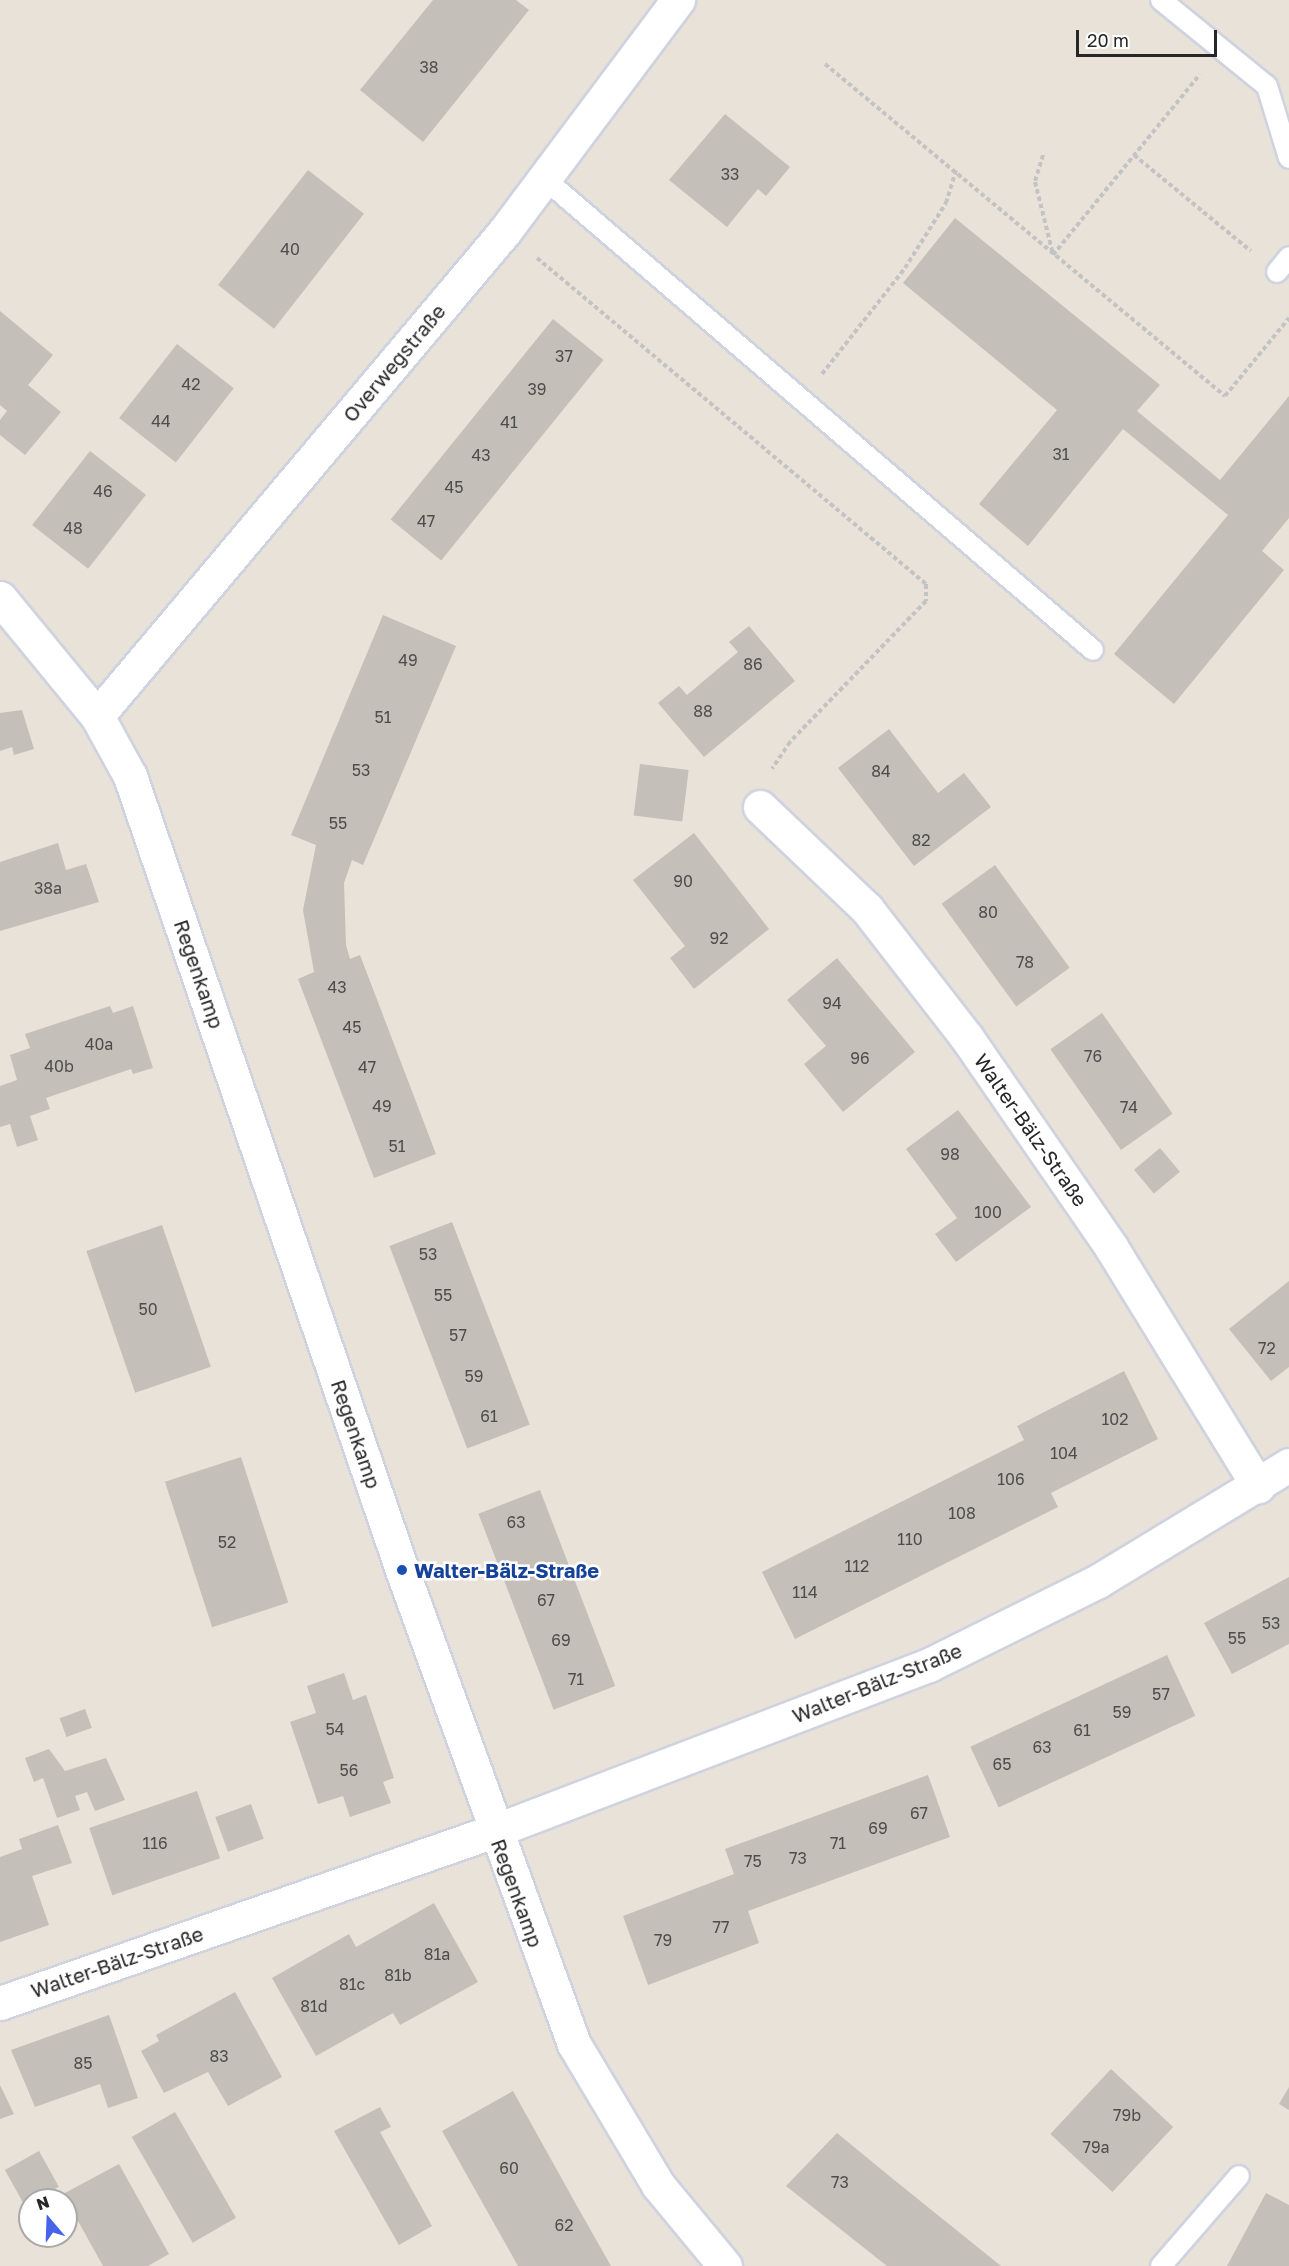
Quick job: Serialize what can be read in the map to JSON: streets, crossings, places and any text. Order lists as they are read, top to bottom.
{
  "streets": {
    "street": ["Overwegstraße", "Regenkamp", "Walter-Bälz-Straße"]
  },
  "crossings": [
    ["Overwegstraße", "Regenkamp"],
    ["Regenkamp", "Walter-Bälz-Straße"]
  ],
  "places": ["Walter-Bälz-Straße"],
  "house_numbers": [
    "38",
    "33",
    "40",
    "37",
    "42",
    "39",
    "44",
    "41",
    "31",
    "43",
    "45",
    "46",
    "47",
    "48",
    "49",
    "86",
    "88",
    "51",
    "53",
    "84",
    "55",
    "82",
    "90",
    "38a",
    "80",
    "92",
    "78",
    "43",
    "94",
    "45",
    "40a",
    "76",
    "96",
    "40b",
    "47",
    "49",
    "74",
    "51",
    "98",
    "100",
    "53",
    "55",
    "50",
    "57",
    "72",
    "59",
    "61",
    "102",
    "104",
    "106",
    "108",
    "63",
    "110",
    "52",
    "112",
    "114",
    "67",
    "53",
    "55",
    "69",
    "71",
    "57",
    "59",
    "54",
    "61",
    "63",
    "65",
    "56",
    "67",
    "69",
    "116",
    "71",
    "73",
    "75",
    "77",
    "79",
    "81a",
    "81b",
    "81c",
    "81d",
    "83",
    "85",
    "79b",
    "79a",
    "60",
    "73",
    "62"
  ],
  "scale_bar": "20 m",
  "north": "top"
}
